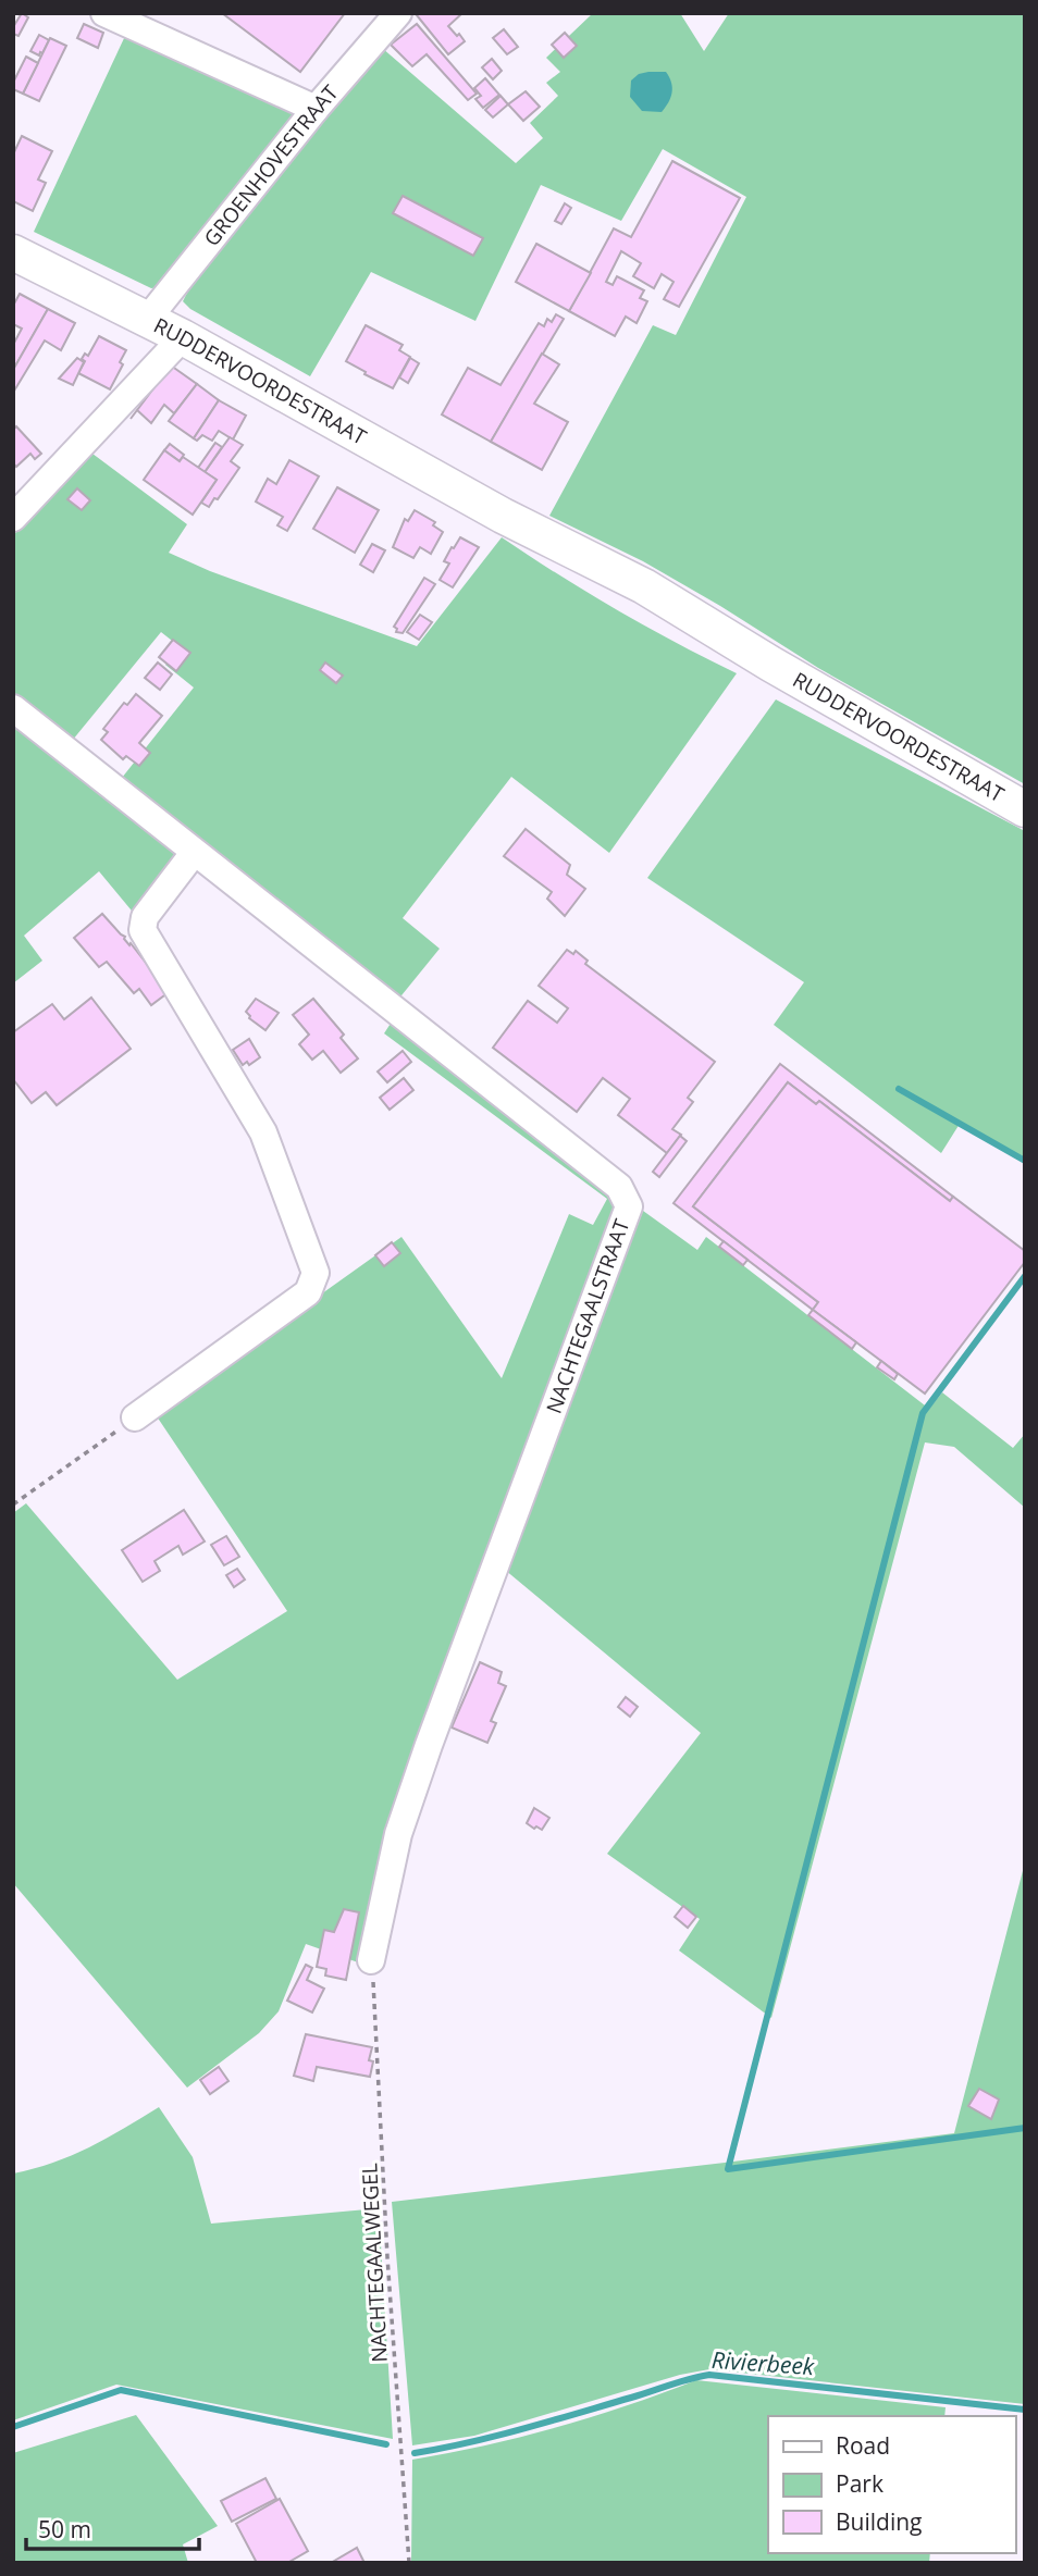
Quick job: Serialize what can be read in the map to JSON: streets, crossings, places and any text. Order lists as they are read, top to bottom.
{
  "streets": {
    "street": ["GROENHOVESTRAAT", "RUDDERVOORDESTRAAT", "NACHTEGAALSTRAAT"],
    "path": ["NACHTEGAALWEGEL"]
  },
  "crossings": [
    ["GROENHOVESTRAAT", "RUDDERVOORDESTRAAT"],
    ["NACHTEGAALSTRAAT", "NACHTEGAALWEGEL"]
  ],
  "water": ["Rivierbeek"],
  "legend": ["Road", "Park", "Building"],
  "scale_bar": "50 m"
}
